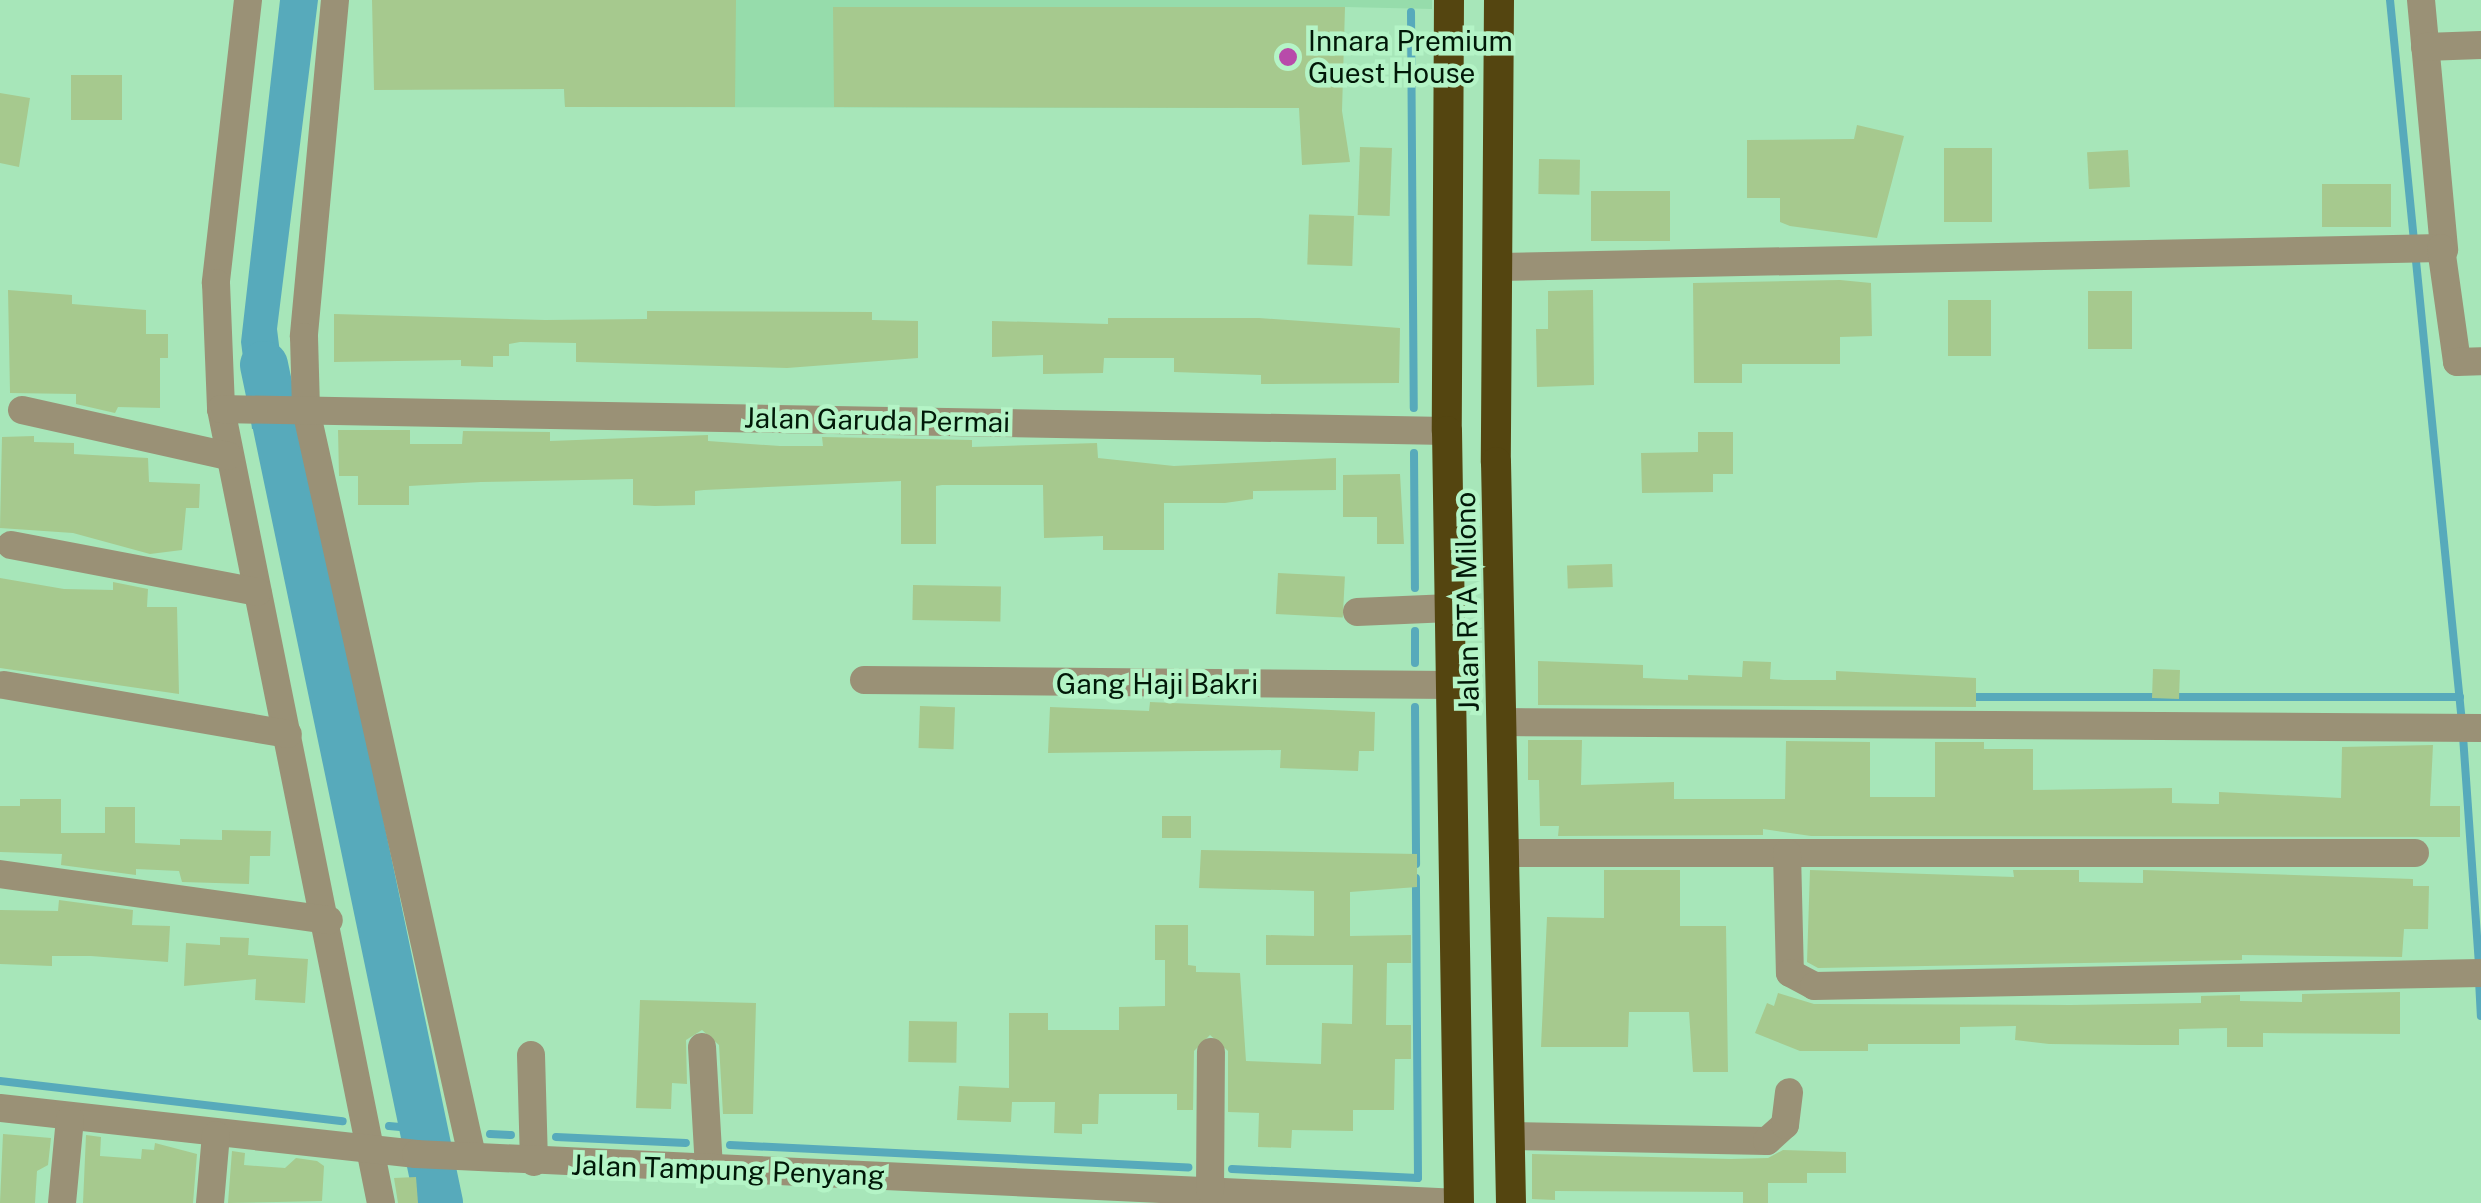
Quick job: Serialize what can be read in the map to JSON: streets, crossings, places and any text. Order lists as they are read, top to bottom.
{
  "streets": {
    "highway": ["Jalan RTA Milono"],
    "street": ["Jalan Garuda Permai", "Gang Haji Bakri", "Jalan Tampung Penyang"]
  },
  "crossings": [
    ["Jalan Garuda Permai", "Jalan RTA Milono"],
    ["Jalan RTA Milono", "Gang Haji Bakri"],
    ["Jalan RTA Milono", "Jalan Tampung Penyang"]
  ],
  "places": ["Innara Premium Guest House"]
}
